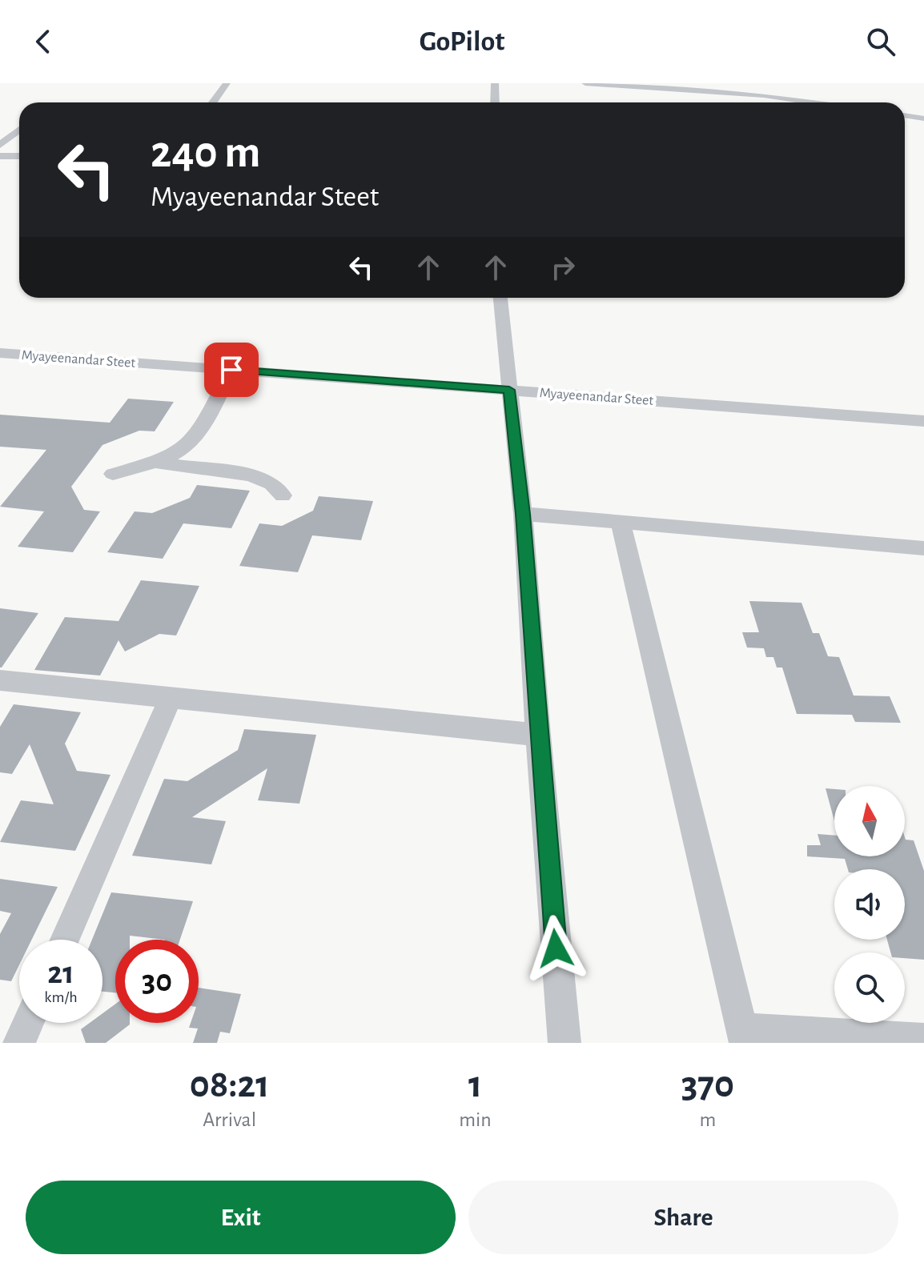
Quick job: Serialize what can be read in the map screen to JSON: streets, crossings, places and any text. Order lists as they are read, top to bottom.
{
  "streets": {
    "street": ["Myayeenandar Steet"]
  },
  "north": "top",
  "page": {
    "header": "GoPilot",
    "turn": ["240 m", "Myayeenandar Steet"],
    "speed": "21 km/h",
    "limit": "30",
    "eta": [
      "08:21",
      "Arrival",
      "1",
      "min",
      "370",
      "m"
    ],
    "buttons": ["Exit", "Share"]
  }
}
